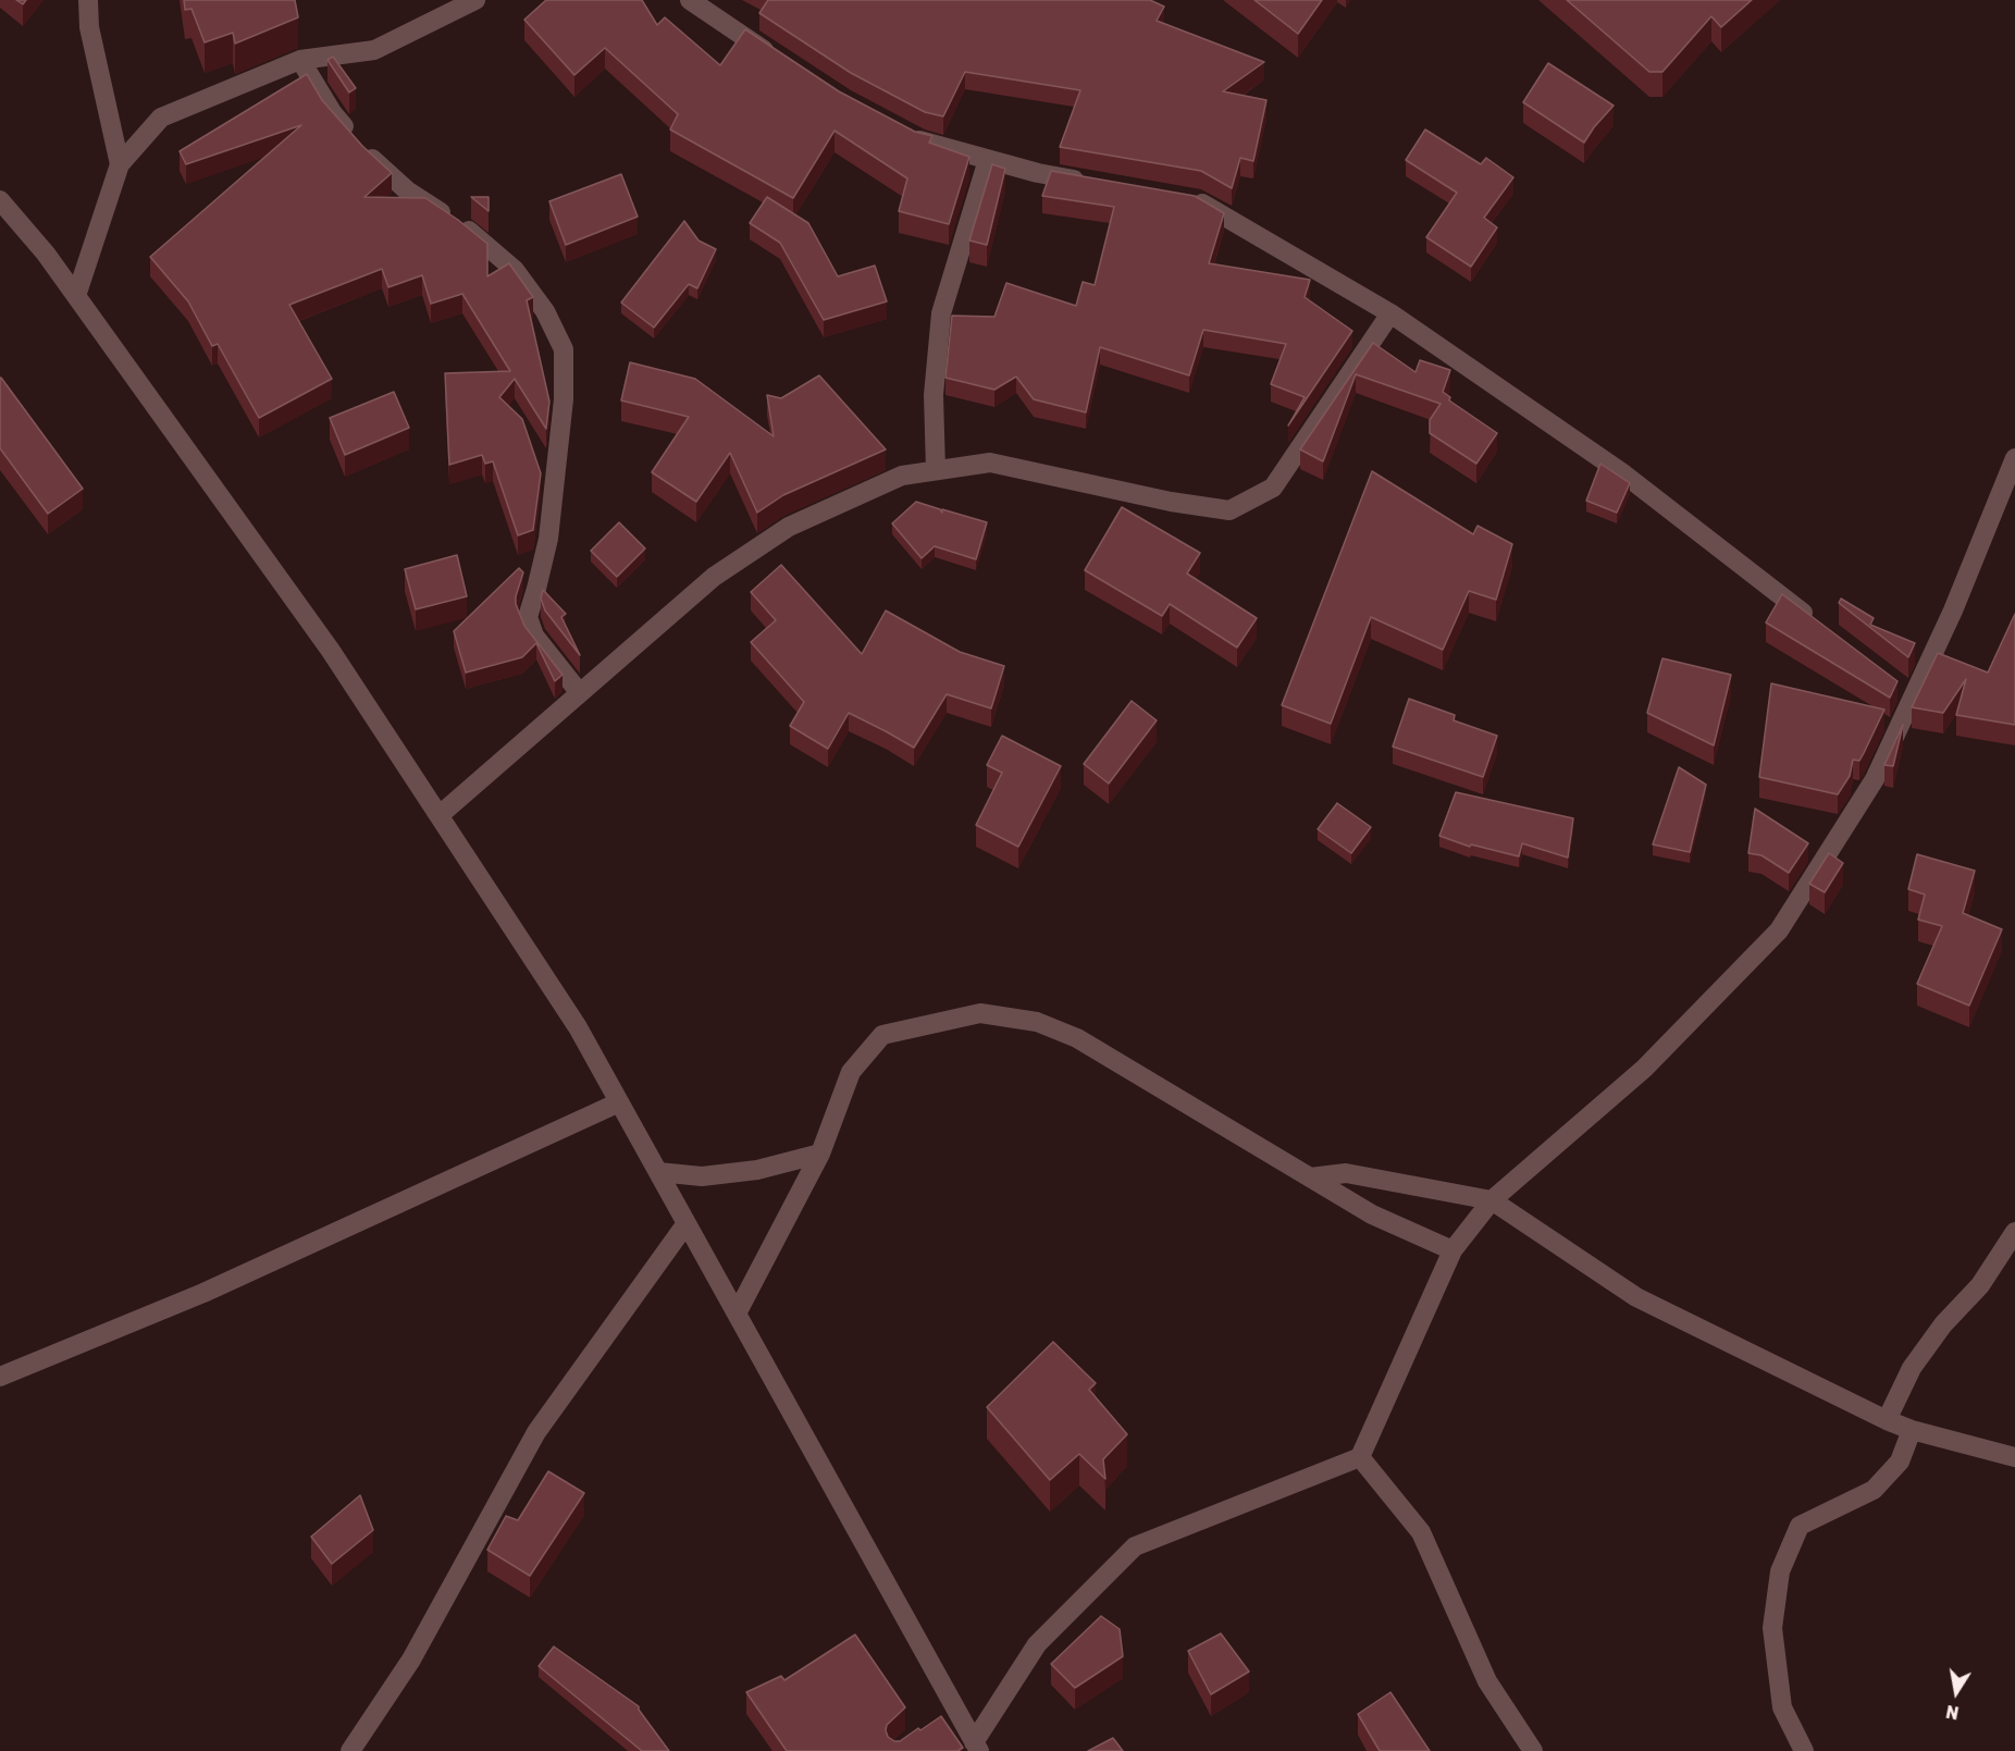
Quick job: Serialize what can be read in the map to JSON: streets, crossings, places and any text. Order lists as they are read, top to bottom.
{
  "north": "bottom"
}
